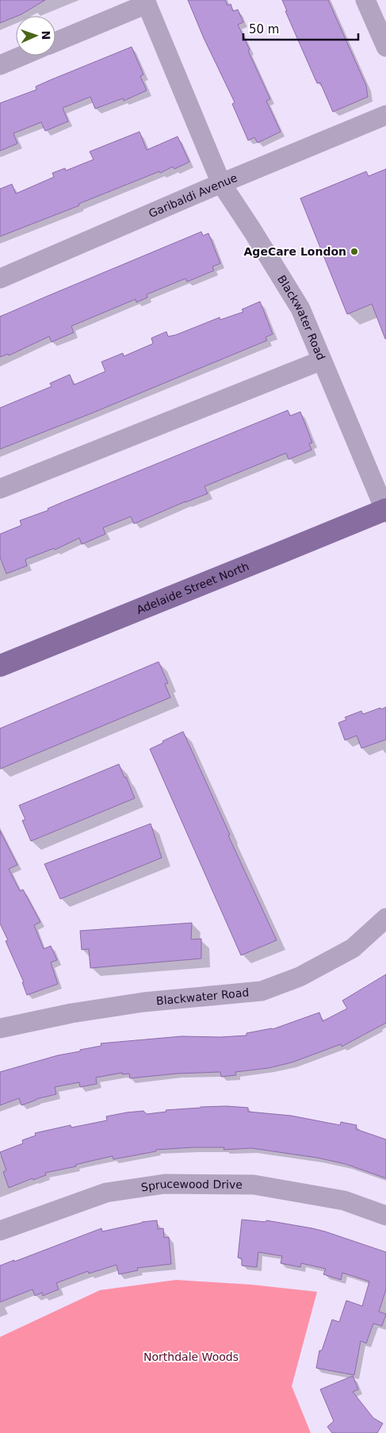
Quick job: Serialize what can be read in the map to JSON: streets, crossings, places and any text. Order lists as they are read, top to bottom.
{
  "streets": {
    "main road": ["Adelaide Street North"],
    "street": ["Garibaldi Avenue", "Blackwater Road", "Sprucewood Drive"]
  },
  "crossings": [
    ["Garibaldi Avenue", "Blackwater Road"],
    ["Blackwater Road", "Adelaide Street North"]
  ],
  "parks": ["Northdale Woods"],
  "places": ["AgeCare London"],
  "scale_bar": "50 m",
  "north": "right"
}
